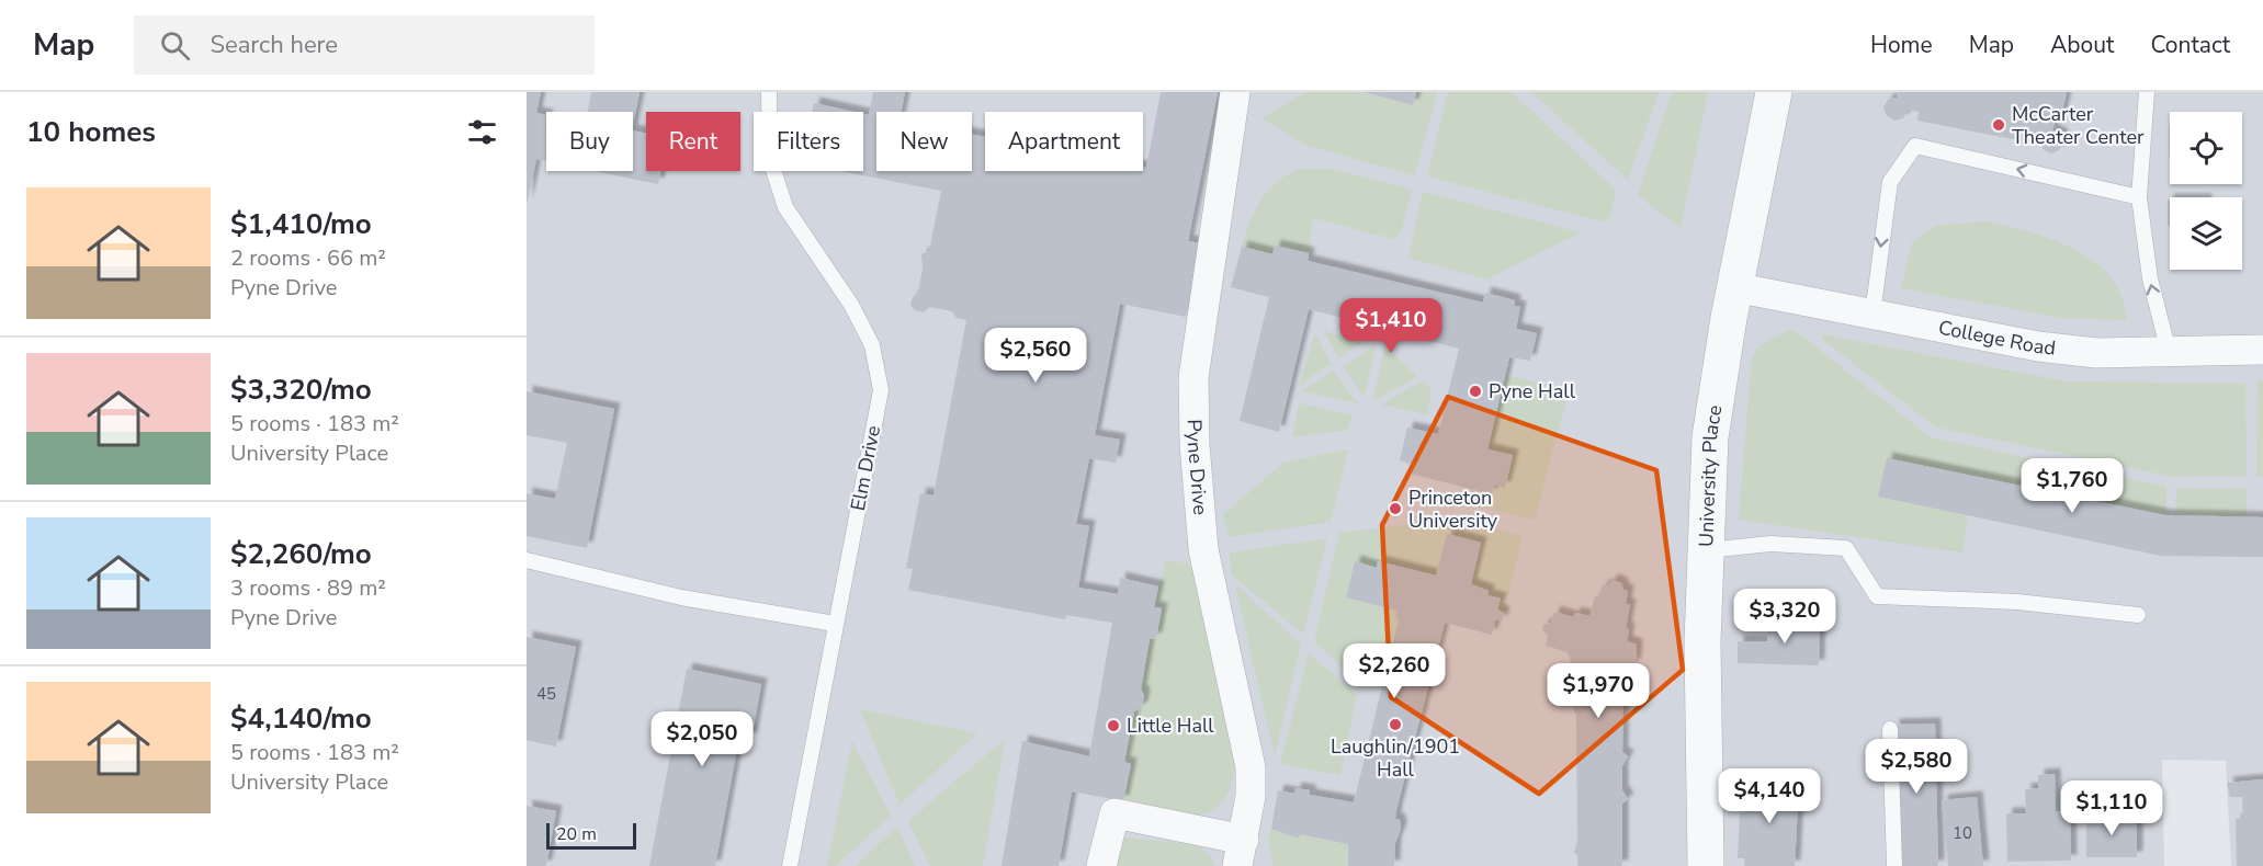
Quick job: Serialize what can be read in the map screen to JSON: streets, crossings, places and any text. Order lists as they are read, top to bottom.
{
  "streets": {
    "street": ["College Road", "Pyne Drive", "University Place"],
    "lane": ["Elm Drive"]
  },
  "crossings": [
    ["College Road", "University Place"]
  ],
  "places": [
    "McCarter Theater Center",
    "Pyne Hall",
    "Princeton University",
    "Laughlin/1901 Hall",
    "Little Hall"
  ],
  "house_numbers": ["45", "10"],
  "scale_bar": "20 m",
  "page": {
    "header": "Map",
    "search": "Search here",
    "nav": [
      "Home",
      "Map",
      "About",
      "Contact"
    ],
    "heading": "10 homes",
    "chip": [
      "Buy",
      "Rent",
      "Filters",
      "New",
      "Apartment"
    ],
    "list": [
      {
        "name": "$1,410/mo",
        "note": "2 rooms · 66 m² · Pyne Drive"
      },
      {
        "name": "$3,320/mo",
        "note": "5 rooms · 183 m² · University Place"
      },
      {
        "name": "$2,260/mo",
        "note": "3 rooms · 89 m² · Pyne Drive"
      },
      {
        "name": "$4,140/mo",
        "note": "5 rooms · 183 m² · University Place"
      }
    ],
    "price": [
      "$1,410",
      "$2,560",
      "$1,760",
      "$3,320",
      "$2,260",
      "$1,970",
      "$2,050",
      "$2,580",
      "$4,140",
      "$1,110"
    ],
    "scale": "20 m"
  }
}
